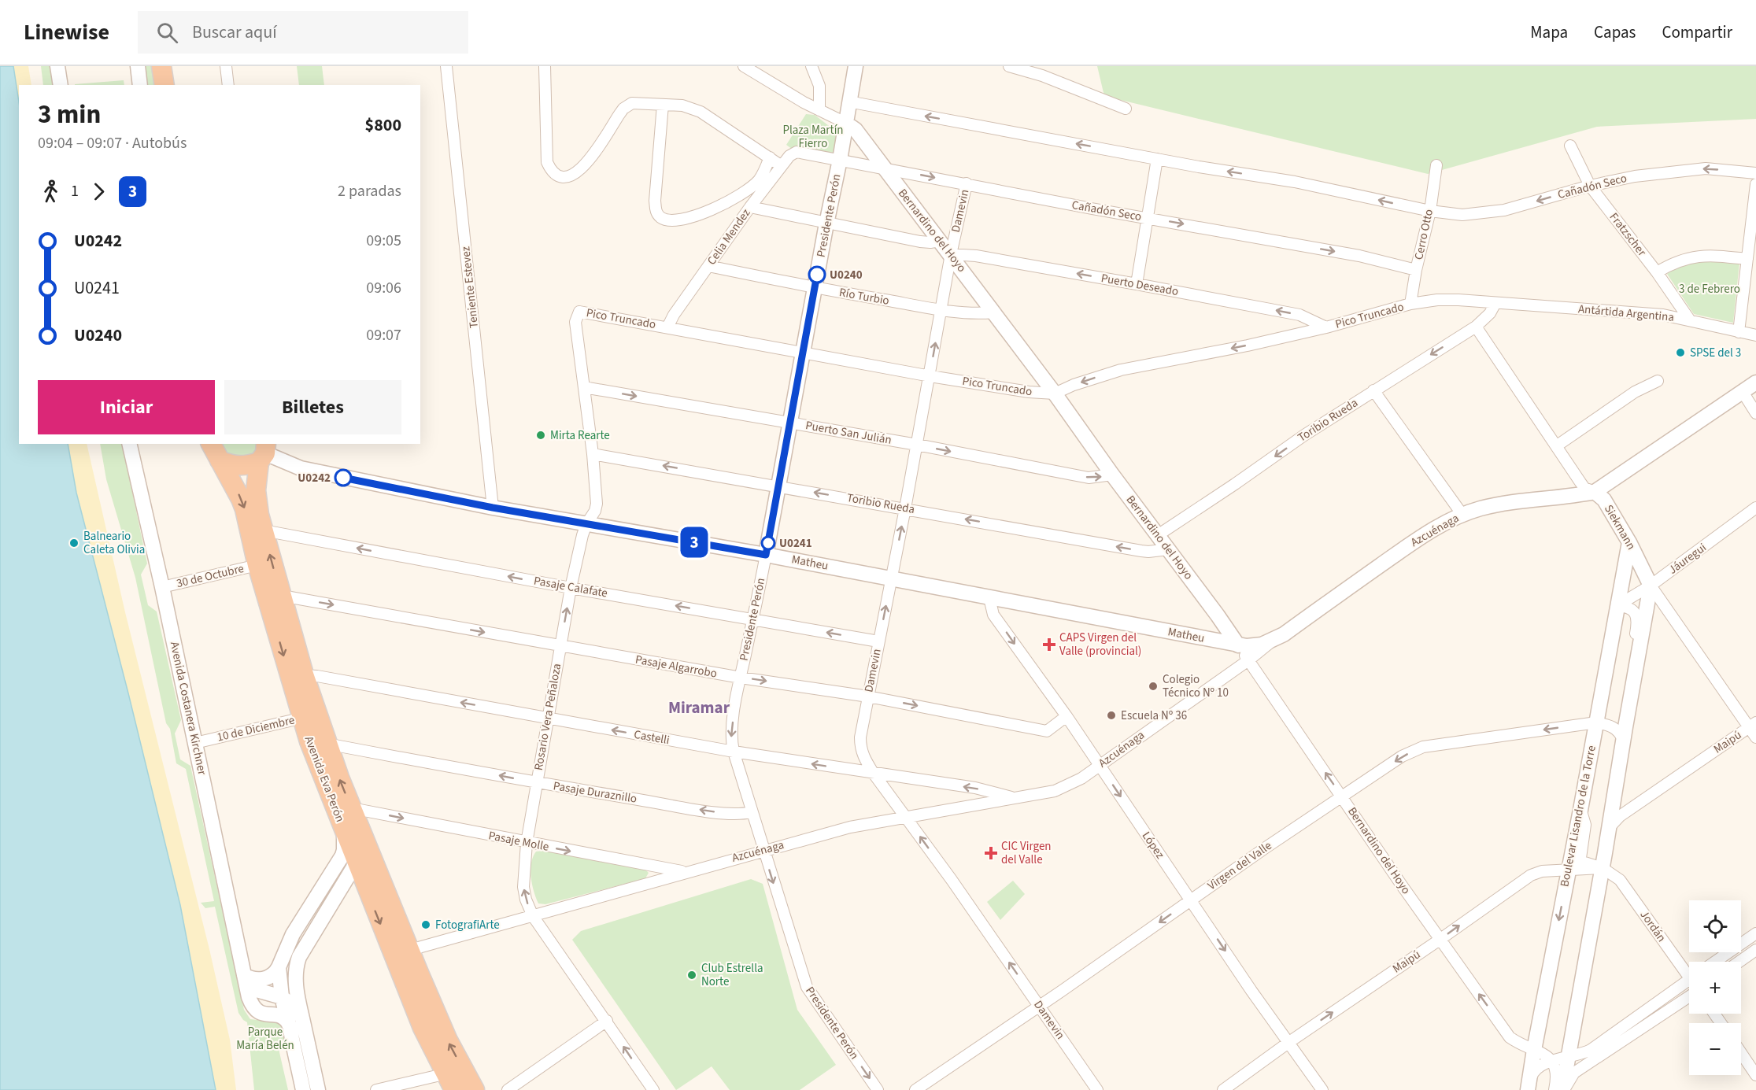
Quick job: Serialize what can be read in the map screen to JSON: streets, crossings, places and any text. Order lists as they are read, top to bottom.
{
  "streets": {
    "highway": ["Avenida Eva Perón"],
    "street": [
      "Cañadón Seco",
      "Damevin",
      "Presidente Perón",
      "Bernardino del Hoyo",
      "Cerro Otto",
      "Fratzscher",
      "Celia Mendez",
      "Puerto Deseado",
      "Teniente Estevez",
      "Río Turbio",
      "Antártida Argentina",
      "Pico Truncado",
      "Toribio Rueda",
      "Puerto San Julián",
      "Siekmann",
      "Azcuénaga",
      "Jáuregui",
      "Matheu",
      "30 de Octubre",
      "Pasaje Calafate",
      "Pasaje Algarrobo",
      "Avenida Costanera Kirchner",
      "Rosario Vera Peñaloza",
      "10 de Diciembre",
      "Castelli",
      "Maipú",
      "Pasaje Duraznillo",
      "Boulevar Lisandro de la Torre",
      "Pasaje Molle",
      "López",
      "Virgen del Valle",
      "Jordán"
    ]
  },
  "crossings": [
    ["Cañadón Seco", "Damevin"],
    ["Cañadón Seco", "Presidente Perón"],
    ["Cañadón Seco", "Bernardino del Hoyo"],
    ["Cañadón Seco", "Cerro Otto"],
    ["Cañadón Seco", "Fratzscher"],
    ["Cañadón Seco", "Celia Mendez"],
    ["Damevin", "Bernardino del Hoyo"],
    ["Damevin", "Puerto Deseado"],
    ["Damevin", "Río Turbio"],
    ["Damevin", "Pico Truncado"],
    ["Damevin", "Toribio Rueda"],
    ["Damevin", "Puerto San Julián"],
    ["Damevin", "Azcuénaga"],
    ["Damevin", "Matheu"],
    ["Damevin", "Pasaje Calafate"],
    ["Damevin", "Pasaje Algarrobo"],
    ["Damevin", "Castelli"],
    ["Damevin", "Virgen del Valle"],
    ["Presidente Perón", "Bernardino del Hoyo"],
    ["Presidente Perón", "Río Turbio"],
    ["Presidente Perón", "Pico Truncado"],
    ["Presidente Perón", "Toribio Rueda"],
    ["Presidente Perón", "Puerto San Julián"],
    ["Presidente Perón", "Azcuénaga"],
    ["Presidente Perón", "Matheu"],
    ["Presidente Perón", "Pasaje Calafate"],
    ["Presidente Perón", "Pasaje Algarrobo"],
    ["Presidente Perón", "Castelli"],
    ["Presidente Perón", "Pasaje Duraznillo"],
    ["Bernardino del Hoyo", "Puerto Deseado"],
    ["Bernardino del Hoyo", "Río Turbio"],
    ["Bernardino del Hoyo", "Pico Truncado"],
    ["Bernardino del Hoyo", "Toribio Rueda"],
    ["Bernardino del Hoyo", "Puerto San Julián"],
    ["Bernardino del Hoyo", "Azcuénaga"],
    ["Bernardino del Hoyo", "Matheu"],
    ["Bernardino del Hoyo", "Maipú"],
    ["Bernardino del Hoyo", "Boulevar Lisandro de la Torre"],
    ["Bernardino del Hoyo", "Virgen del Valle"],
    ["Cerro Otto", "Antártida Argentina"],
    ["Cerro Otto", "Pico Truncado"],
    ["Fratzscher", "Antártida Argentina"],
    ["Celia Mendez", "Río Turbio"],
    ["Celia Mendez", "Pico Truncado"],
    ["Puerto Deseado", "Pico Truncado"],
    ["Teniente Estevez", "Matheu"],
    ["Antártida Argentina", "Pico Truncado"],
    ["Antártida Argentina", "Toribio Rueda"],
    ["Pico Truncado", "Rosario Vera Peñaloza"],
    ["Toribio Rueda", "Siekmann"],
    ["Toribio Rueda", "Rosario Vera Peñaloza"],
    ["Puerto San Julián", "Rosario Vera Peñaloza"],
    ["Siekmann", "Azcuénaga"],
    ["Siekmann", "Jáuregui"],
    ["Siekmann", "Maipú"],
    ["Siekmann", "Boulevar Lisandro de la Torre"],
    ["Azcuénaga", "Matheu"],
    ["Azcuénaga", "Rosario Vera Peñaloza"],
    ["Azcuénaga", "Castelli"],
    ["Azcuénaga", "Avenida Eva Perón"],
    ["Azcuénaga", "Pasaje Molle"],
    ["Azcuénaga", "López"],
    ["Jáuregui", "Boulevar Lisandro de la Torre"],
    ["Matheu", "Rosario Vera Peñaloza"],
    ["Matheu", "Avenida Eva Perón"],
    ["Matheu", "López"],
    ["30 de Octubre", "Avenida Costanera Kirchner"],
    ["30 de Octubre", "Avenida Eva Perón"],
    ["Pasaje Calafate", "Rosario Vera Peñaloza"],
    ["Pasaje Calafate", "Avenida Eva Perón"],
    ["Pasaje Algarrobo", "Rosario Vera Peñaloza"],
    ["Pasaje Algarrobo", "Avenida Eva Perón"],
    ["Pasaje Algarrobo", "López"],
    ["Avenida Costanera Kirchner", "10 de Diciembre"],
    ["Rosario Vera Peñaloza", "Castelli"],
    ["Rosario Vera Peñaloza", "Pasaje Duraznillo"],
    ["Rosario Vera Peñaloza", "Pasaje Molle"],
    ["10 de Diciembre", "Avenida Eva Perón"],
    ["Castelli", "Avenida Eva Perón"],
    ["Maipú", "Boulevar Lisandro de la Torre"],
    ["Maipú", "López"],
    ["Maipú", "Jordán"],
    ["Avenida Eva Perón", "Pasaje Duraznillo"],
    ["Avenida Eva Perón", "Pasaje Molle"],
    ["Boulevar Lisandro de la Torre", "Virgen del Valle"],
    ["Boulevar Lisandro de la Torre", "Jordán"],
    ["López", "Virgen del Valle"]
  ],
  "one_way": [
    "Damevin",
    "Puerto Deseado",
    "Toribio Rueda",
    "Puerto San Julián",
    "Pasaje Calafate",
    "Pasaje Algarrobo",
    "Castelli",
    "Maipú",
    "Pasaje Duraznillo",
    "Pasaje Molle",
    "López",
    "Virgen del Valle"
  ],
  "districts": ["Miramar"],
  "parks": ["Plaza Martín Fierro", "3 de Febrero", "Parque María Belén"],
  "places": {
    "other": [
      "U0240",
      "SPSE del 3",
      "Mirta Rearte",
      "U0242",
      "Balneario Caleta Olivia",
      "U0241",
      "Colegio Técnico Nº 10",
      "Escuela Nº 36",
      "FotografiArte",
      "Club Estrella Norte"
    ],
    "health": ["CAPS Virgen del Valle (provincial)", "CIC Virgen del Valle"]
  },
  "lines": ["bus line 3"],
  "page": {
    "header": "Linewise",
    "search": "Buscar aquí",
    "nav": ["Mapa", "Capas", "Compartir"],
    "on_map": "3",
    "heading": ["3 min", "09:04 – 09:07 · Autobús", "$800"],
    "legs": ["1", "3", "2 paradas"],
    "list": [
      {
        "name": "U0242",
        "value": "09:05"
      },
      {
        "name": "U0241",
        "value": "09:06"
      },
      {
        "name": "U0240",
        "value": "09:07"
      }
    ],
    "buttons": ["Iniciar", "Billetes"],
    "map_buttons": ["+", "−"]
  }
}
